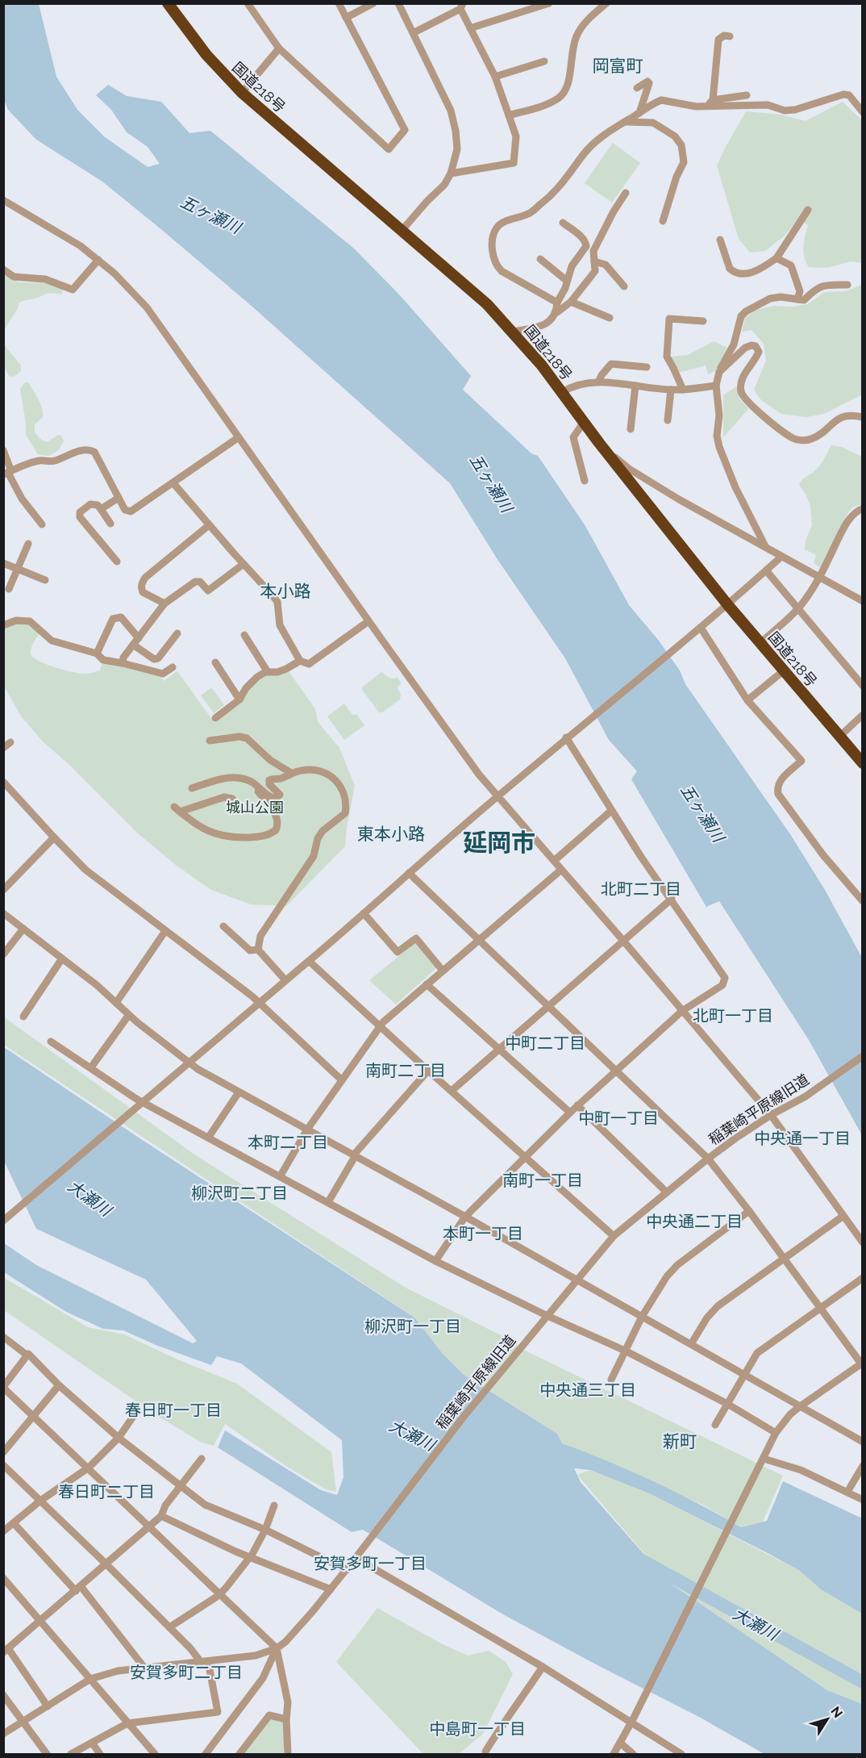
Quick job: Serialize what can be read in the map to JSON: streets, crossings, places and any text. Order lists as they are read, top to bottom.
{
  "streets": {
    "highway": ["国道218号"],
    "street": ["稲葉崎平原線旧道"]
  },
  "districts": [
    "岡富町",
    "本小路",
    "東本小路",
    "延岡市",
    "北町二丁目",
    "北町一丁目",
    "中町二丁目",
    "南町二丁目",
    "中町一丁目",
    "中央通一丁目",
    "本町二丁目",
    "南町一丁目",
    "柳沢町二丁目",
    "中央通二丁目",
    "本町一丁目",
    "柳沢町一丁目",
    "中央通三丁目",
    "春日町一丁目",
    "新町",
    "春日町二丁目",
    "安賀多町一丁目",
    "安賀多町二丁目",
    "中島町一丁目"
  ],
  "water": ["五ヶ瀬川", "大瀬川"],
  "parks": ["城山公園"],
  "north": "top right"
}
